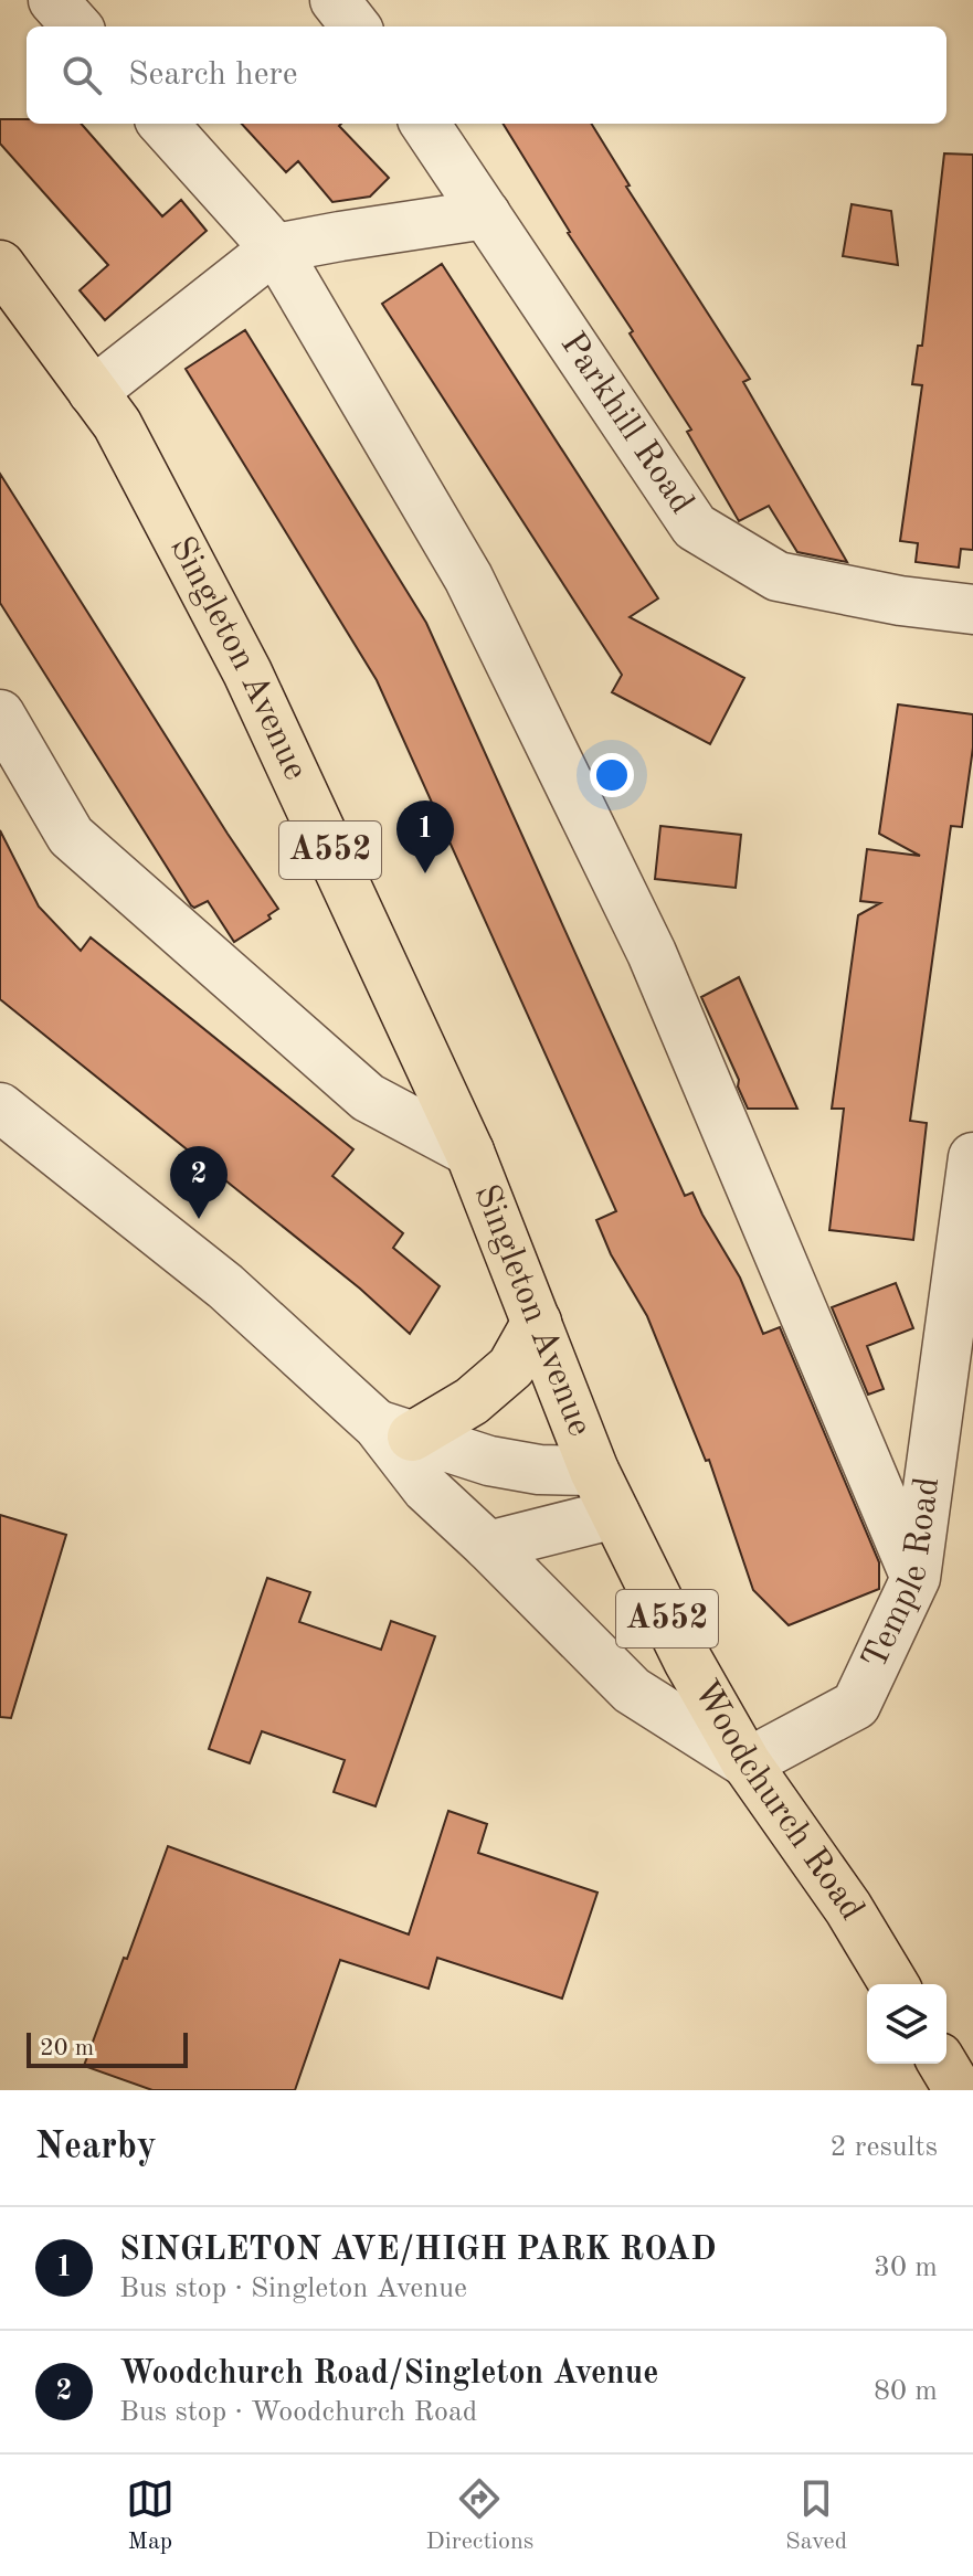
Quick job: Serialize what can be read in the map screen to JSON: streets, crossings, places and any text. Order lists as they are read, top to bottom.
{
  "streets": {
    "highway": ["Singleton Avenue", "A552", "Woodchurch Road"],
    "street": ["Parkhill Road", "Temple Road"]
  },
  "crossings": [
    ["Singleton Avenue", "Woodchurch Road"],
    ["Temple Road", "Woodchurch Road"]
  ],
  "scale_bar": "20 m",
  "page": {
    "search": "Search here",
    "pins": ["1", "2"],
    "scale": "20 m",
    "heading": ["Nearby", "2 results"],
    "list": [
      {
        "mark": "1",
        "name": "SINGLETON AVE/HIGH PARK ROAD",
        "note": "Bus stop · Singleton Avenue",
        "value": "30 m"
      },
      {
        "mark": "2",
        "name": "Woodchurch Road/Singleton Avenue",
        "note": "Bus stop · Woodchurch Road",
        "value": "80 m"
      }
    ],
    "nav": ["Map", "Directions", "Saved"]
  }
}
